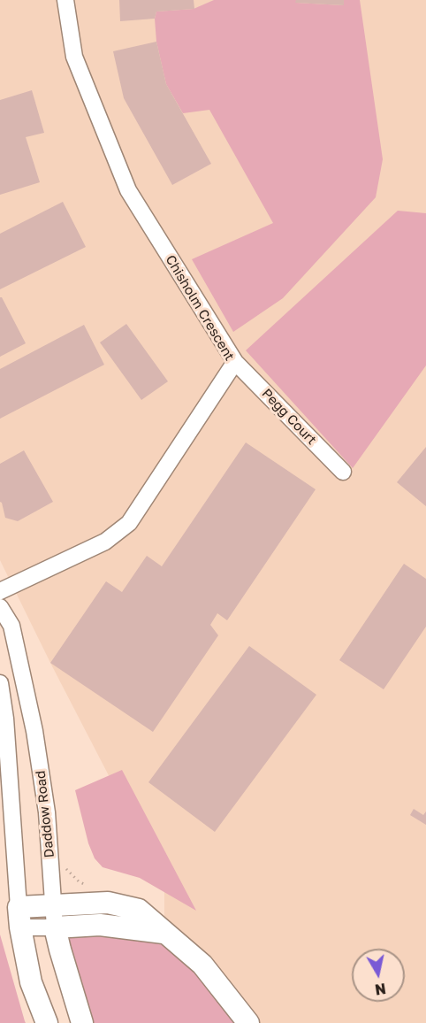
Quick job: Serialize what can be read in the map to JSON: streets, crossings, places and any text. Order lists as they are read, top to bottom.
{
  "streets": {
    "main road": ["Daddow Road"],
    "street": ["Chisholm Crescent", "Pegg Court"]
  },
  "crossings": [
    ["Chisholm Crescent", "Pegg Court"]
  ],
  "north": "bottom"
}
